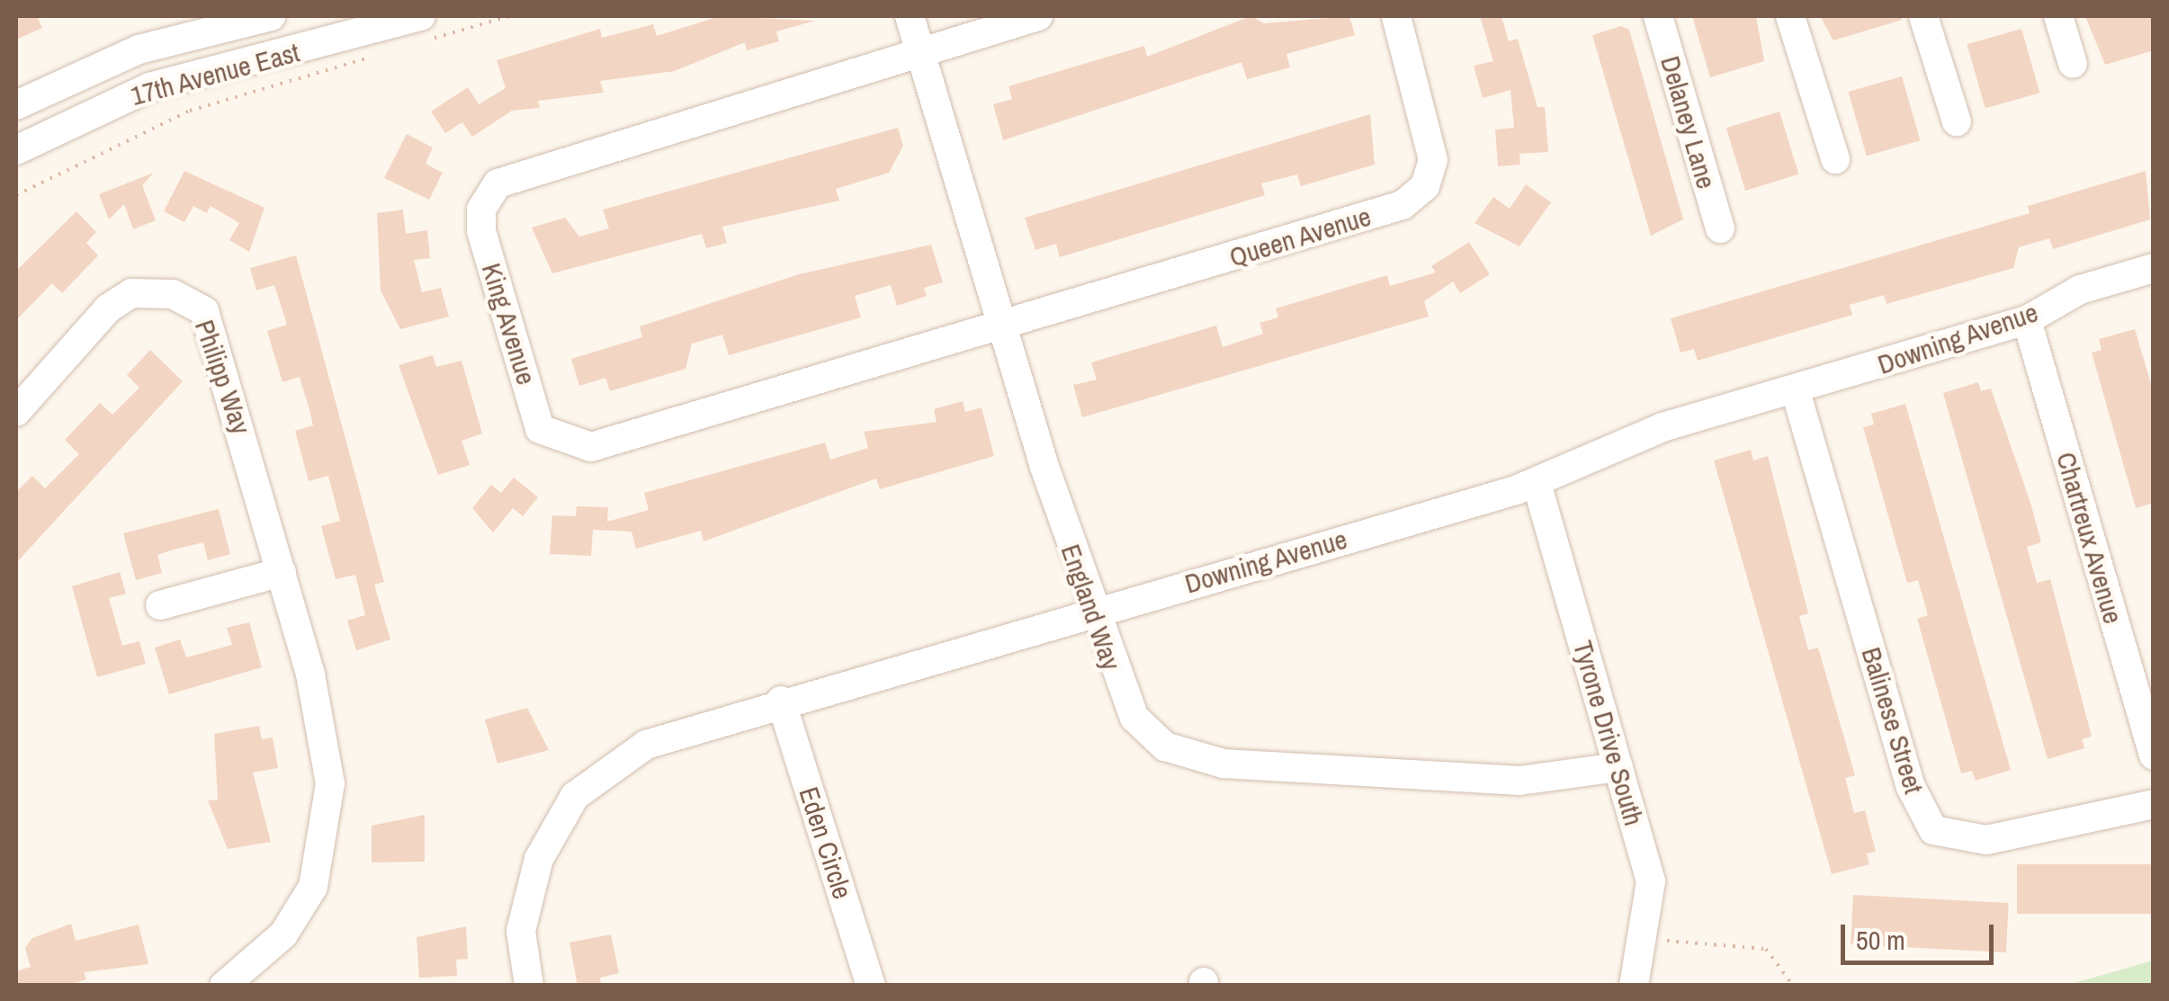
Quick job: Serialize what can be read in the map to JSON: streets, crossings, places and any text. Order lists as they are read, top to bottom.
{
  "streets": {
    "street": [
      "17th Avenue East",
      "Delaney Lane",
      "Queen Avenue",
      "King Avenue",
      "Downing Avenue",
      "Philipp Way",
      "Chartreux Avenue",
      "England Way",
      "Balinese Street",
      "Tyrone Drive South",
      "Eden Circle"
    ]
  },
  "crossings": [
    ["Queen Avenue", "King Avenue"],
    ["Queen Avenue", "England Way"],
    ["King Avenue", "England Way"],
    ["Downing Avenue", "Chartreux Avenue"],
    ["Downing Avenue", "England Way"],
    ["Downing Avenue", "Balinese Street"],
    ["Downing Avenue", "Tyrone Drive South"],
    ["Downing Avenue", "Eden Circle"],
    ["England Way", "Tyrone Drive South"]
  ],
  "scale_bar": "50 m"
}
